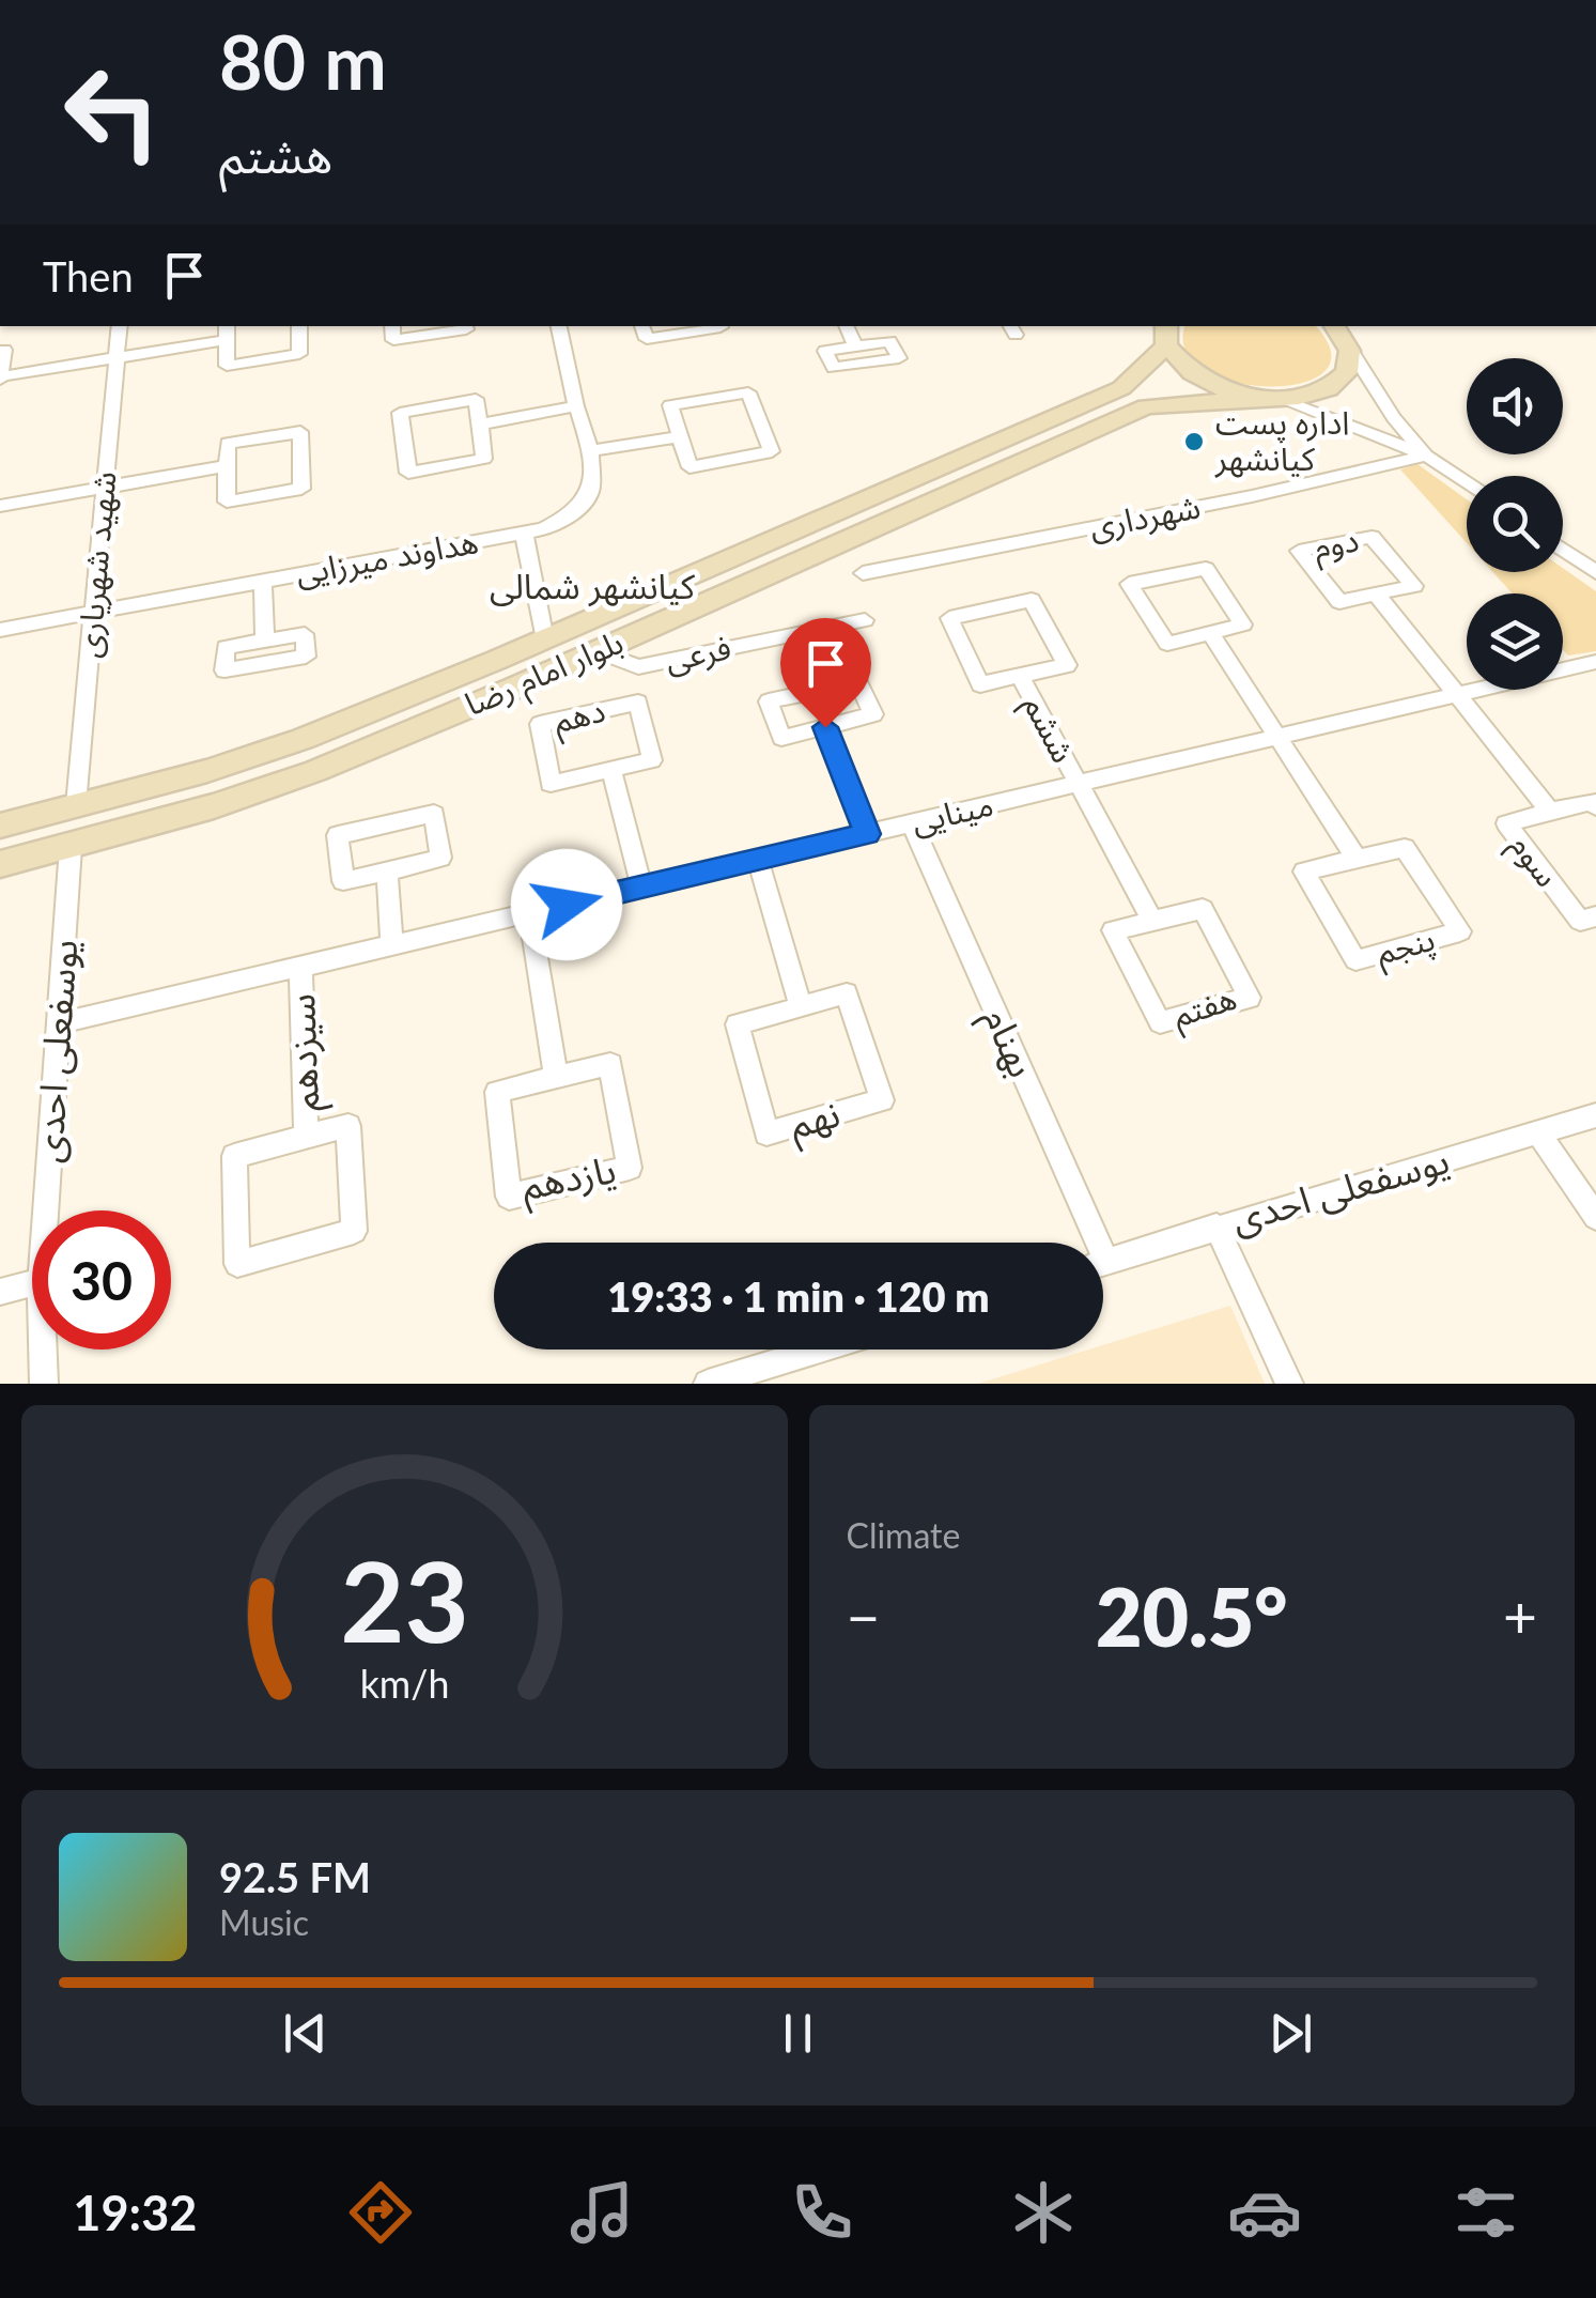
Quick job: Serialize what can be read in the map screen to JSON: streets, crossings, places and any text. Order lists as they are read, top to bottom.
{
  "streets": {
    "main road": ["بلوار امام رضا"],
    "street": [
      "شهرداری",
      "دوم",
      "هداوند میرزایی",
      "شهید شهریاری",
      "فرعی",
      "دهم",
      "ششم",
      "مینایی",
      "سوم",
      "پنجم",
      "هفتم",
      "بهنام",
      "یوسفعلی احدی",
      "سیزدهم",
      "نهم",
      "یازدهم"
    ]
  },
  "crossings": [
    ["دوم", "مینایی"],
    ["دوم", "سوم"],
    ["هداوند میرزایی", "شهید شهریاری"],
    ["شهید شهریاری", "بلوار امام رضا"],
    ["فرعی", "بلوار امام رضا"],
    ["بلوار امام رضا", "یوسفعلی احدی"],
    ["دهم", "مینایی"],
    ["ششم", "مینایی"],
    ["مینایی", "سوم"],
    ["مینایی", "بهنام"],
    ["مینایی", "یوسفعلی احدی"],
    ["مینایی", "سیزدهم"]
  ],
  "districts": ["کیانشهر شمالی"],
  "places": ["اداره پست کیانشهر"],
  "page": {
    "turn": ["80 m", "هشتم"],
    "then": "Then",
    "limit": "30",
    "trip": "19:33 · 1 min · 120 m",
    "tile": "Climate",
    "heat": ["−", "20.5°", "+"],
    "song": ["92.5 FM", "Music"],
    "tabs": "19:32",
    "gauge": ["23", "km/h"]
  }
}
